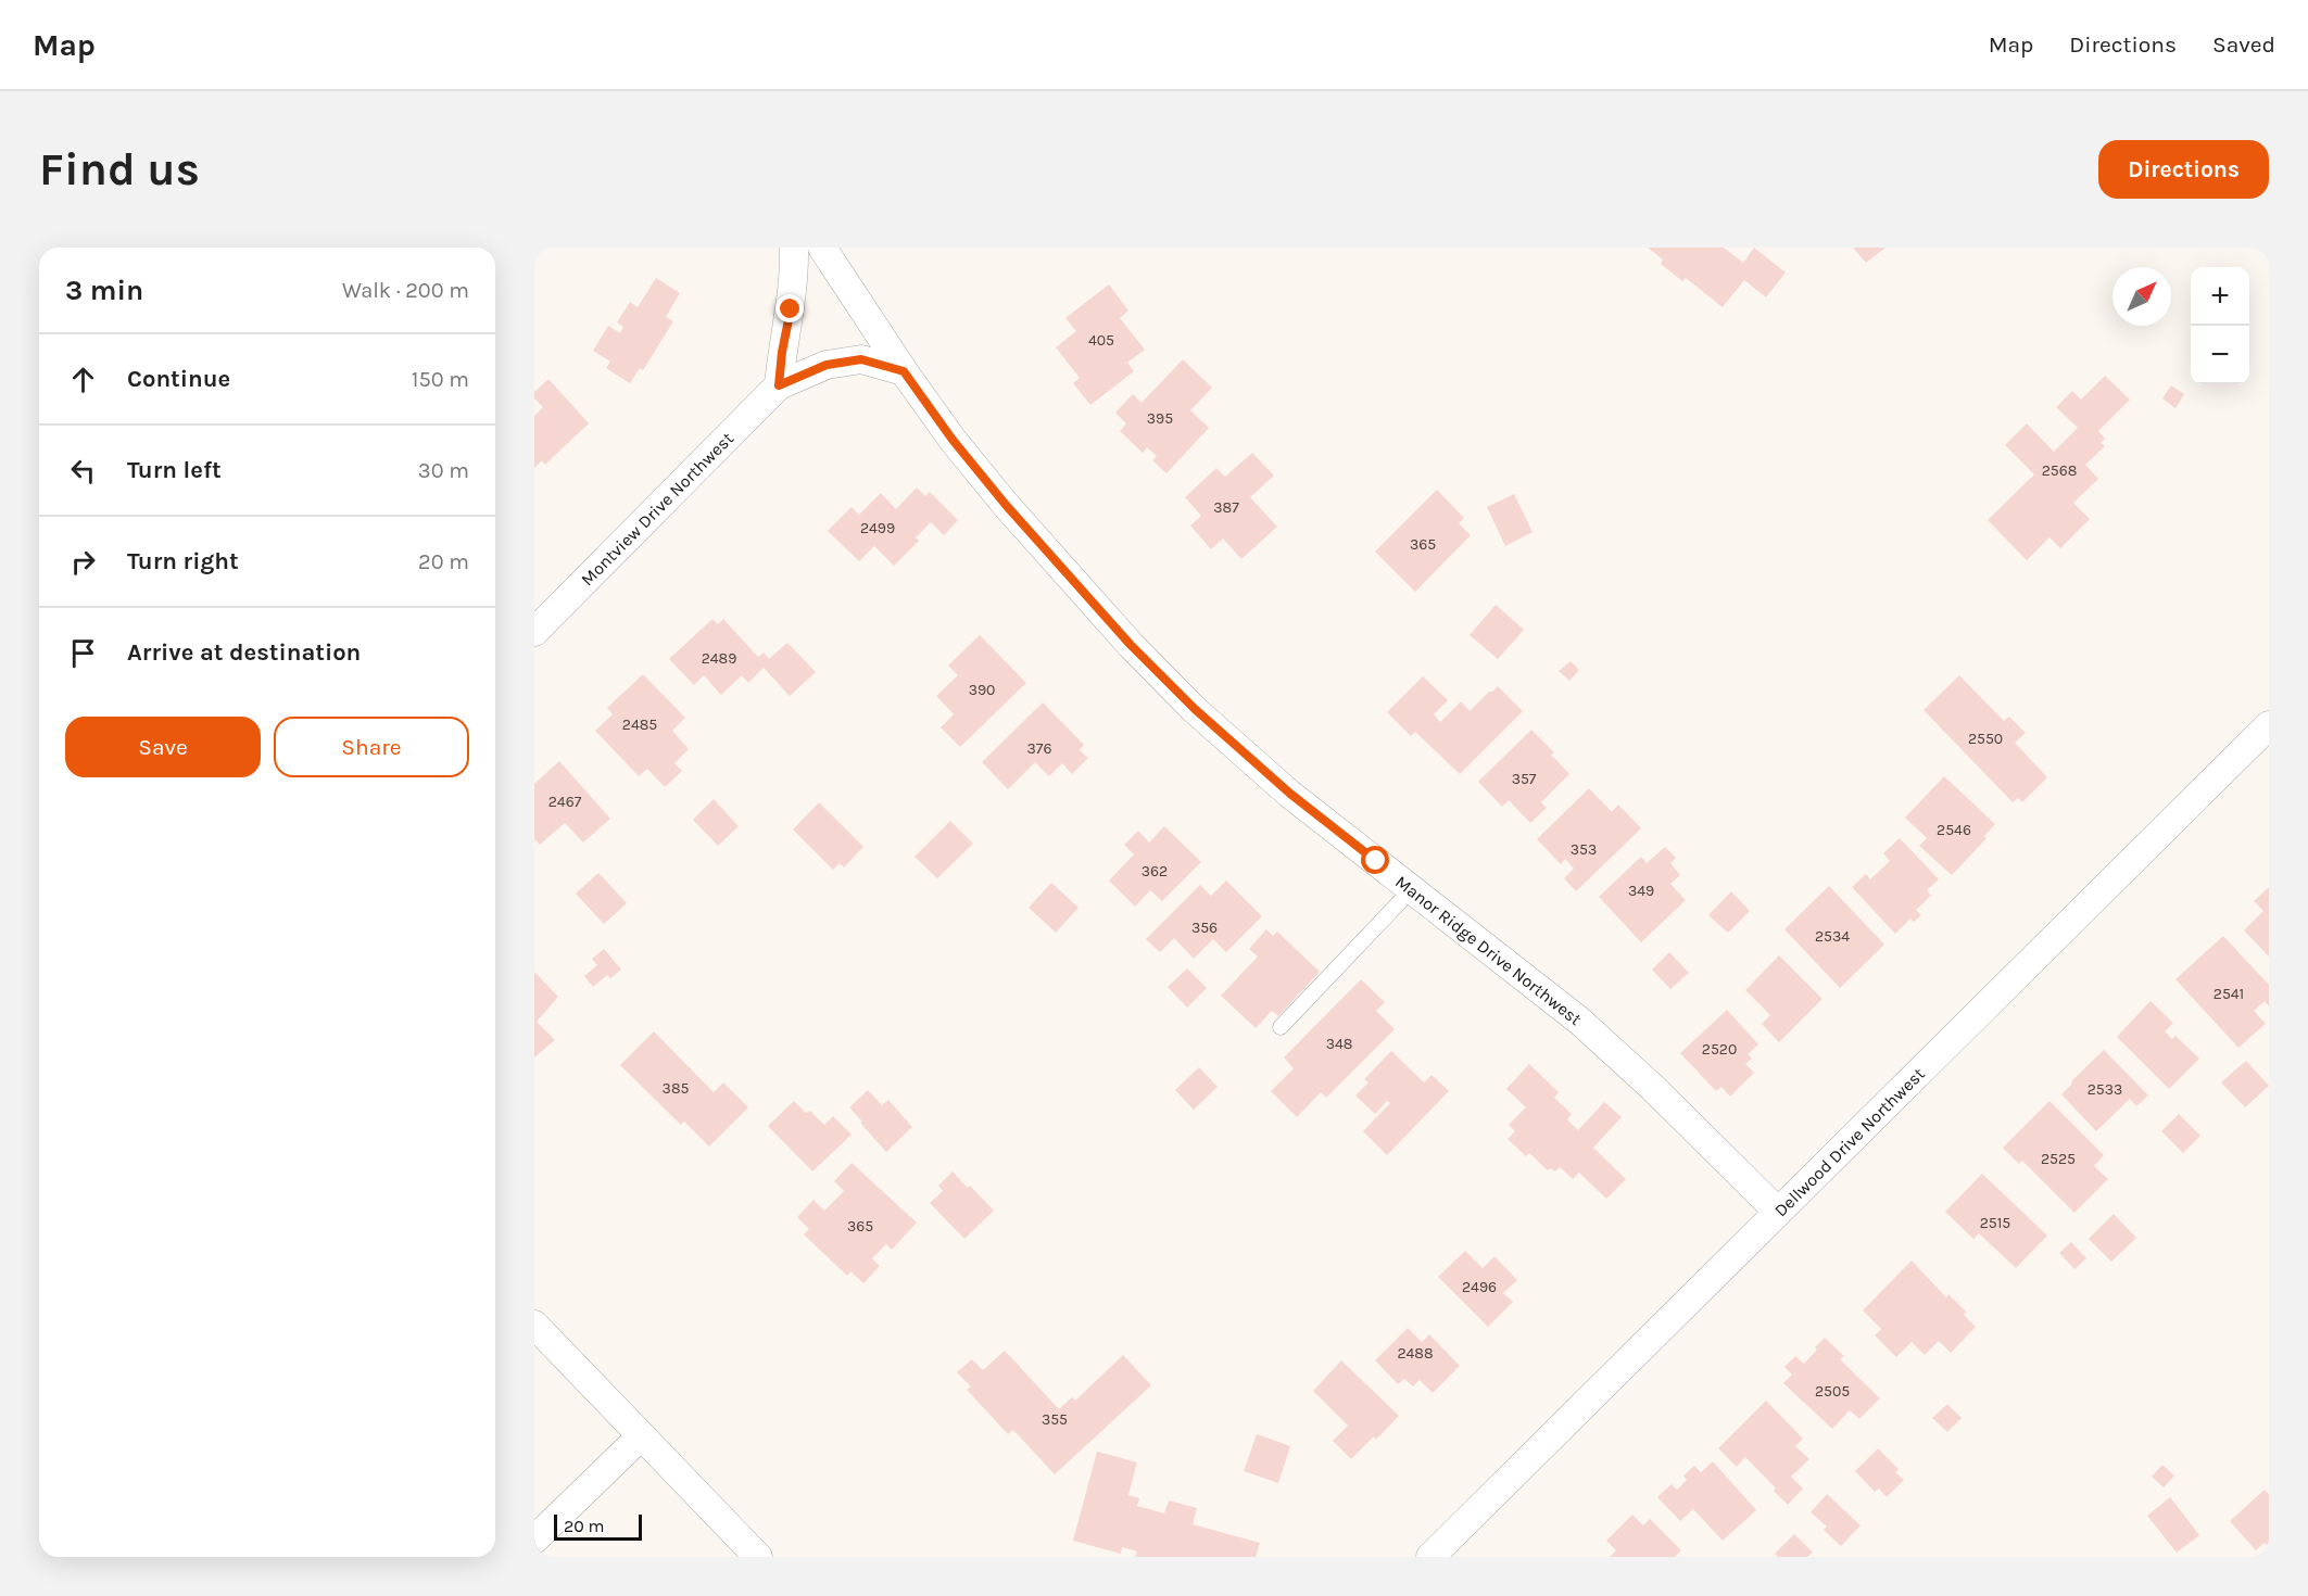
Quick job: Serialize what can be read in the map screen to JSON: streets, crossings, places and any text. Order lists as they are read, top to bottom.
{
  "streets": {
    "street": ["Montview Drive Northwest", "Manor Ridge Drive Northwest", "Dellwood Drive Northwest"]
  },
  "crossings": [
    ["Montview Drive Northwest", "Manor Ridge Drive Northwest"],
    ["Manor Ridge Drive Northwest", "Dellwood Drive Northwest"]
  ],
  "house_numbers": [
    "405",
    "395",
    "2568",
    "387",
    "2499",
    "365",
    "2489",
    "390",
    "2485",
    "2550",
    "376",
    "357",
    "2467",
    "2546",
    "353",
    "362",
    "349",
    "356",
    "2534",
    "2541",
    "348",
    "2520",
    "385",
    "2533",
    "2525",
    "2515",
    "365",
    "2496",
    "2488",
    "2505",
    "355"
  ],
  "scale_bar": "20 m",
  "north": "top right",
  "page": {
    "header": "Map",
    "nav": ["Map", "Directions", "Saved"],
    "buttons": [
      "Directions",
      ["Save", "Share"]
    ],
    "title": "Find us",
    "heading": ["3 min", "Walk · 200 m"],
    "map_buttons": ["+", "−"],
    "list": [
      ["Continue", "150 m"],
      ["Turn left", "30 m"],
      ["Turn right", "20 m"],
      "Arrive at destination"
    ],
    "scale": "20 m"
  }
}
